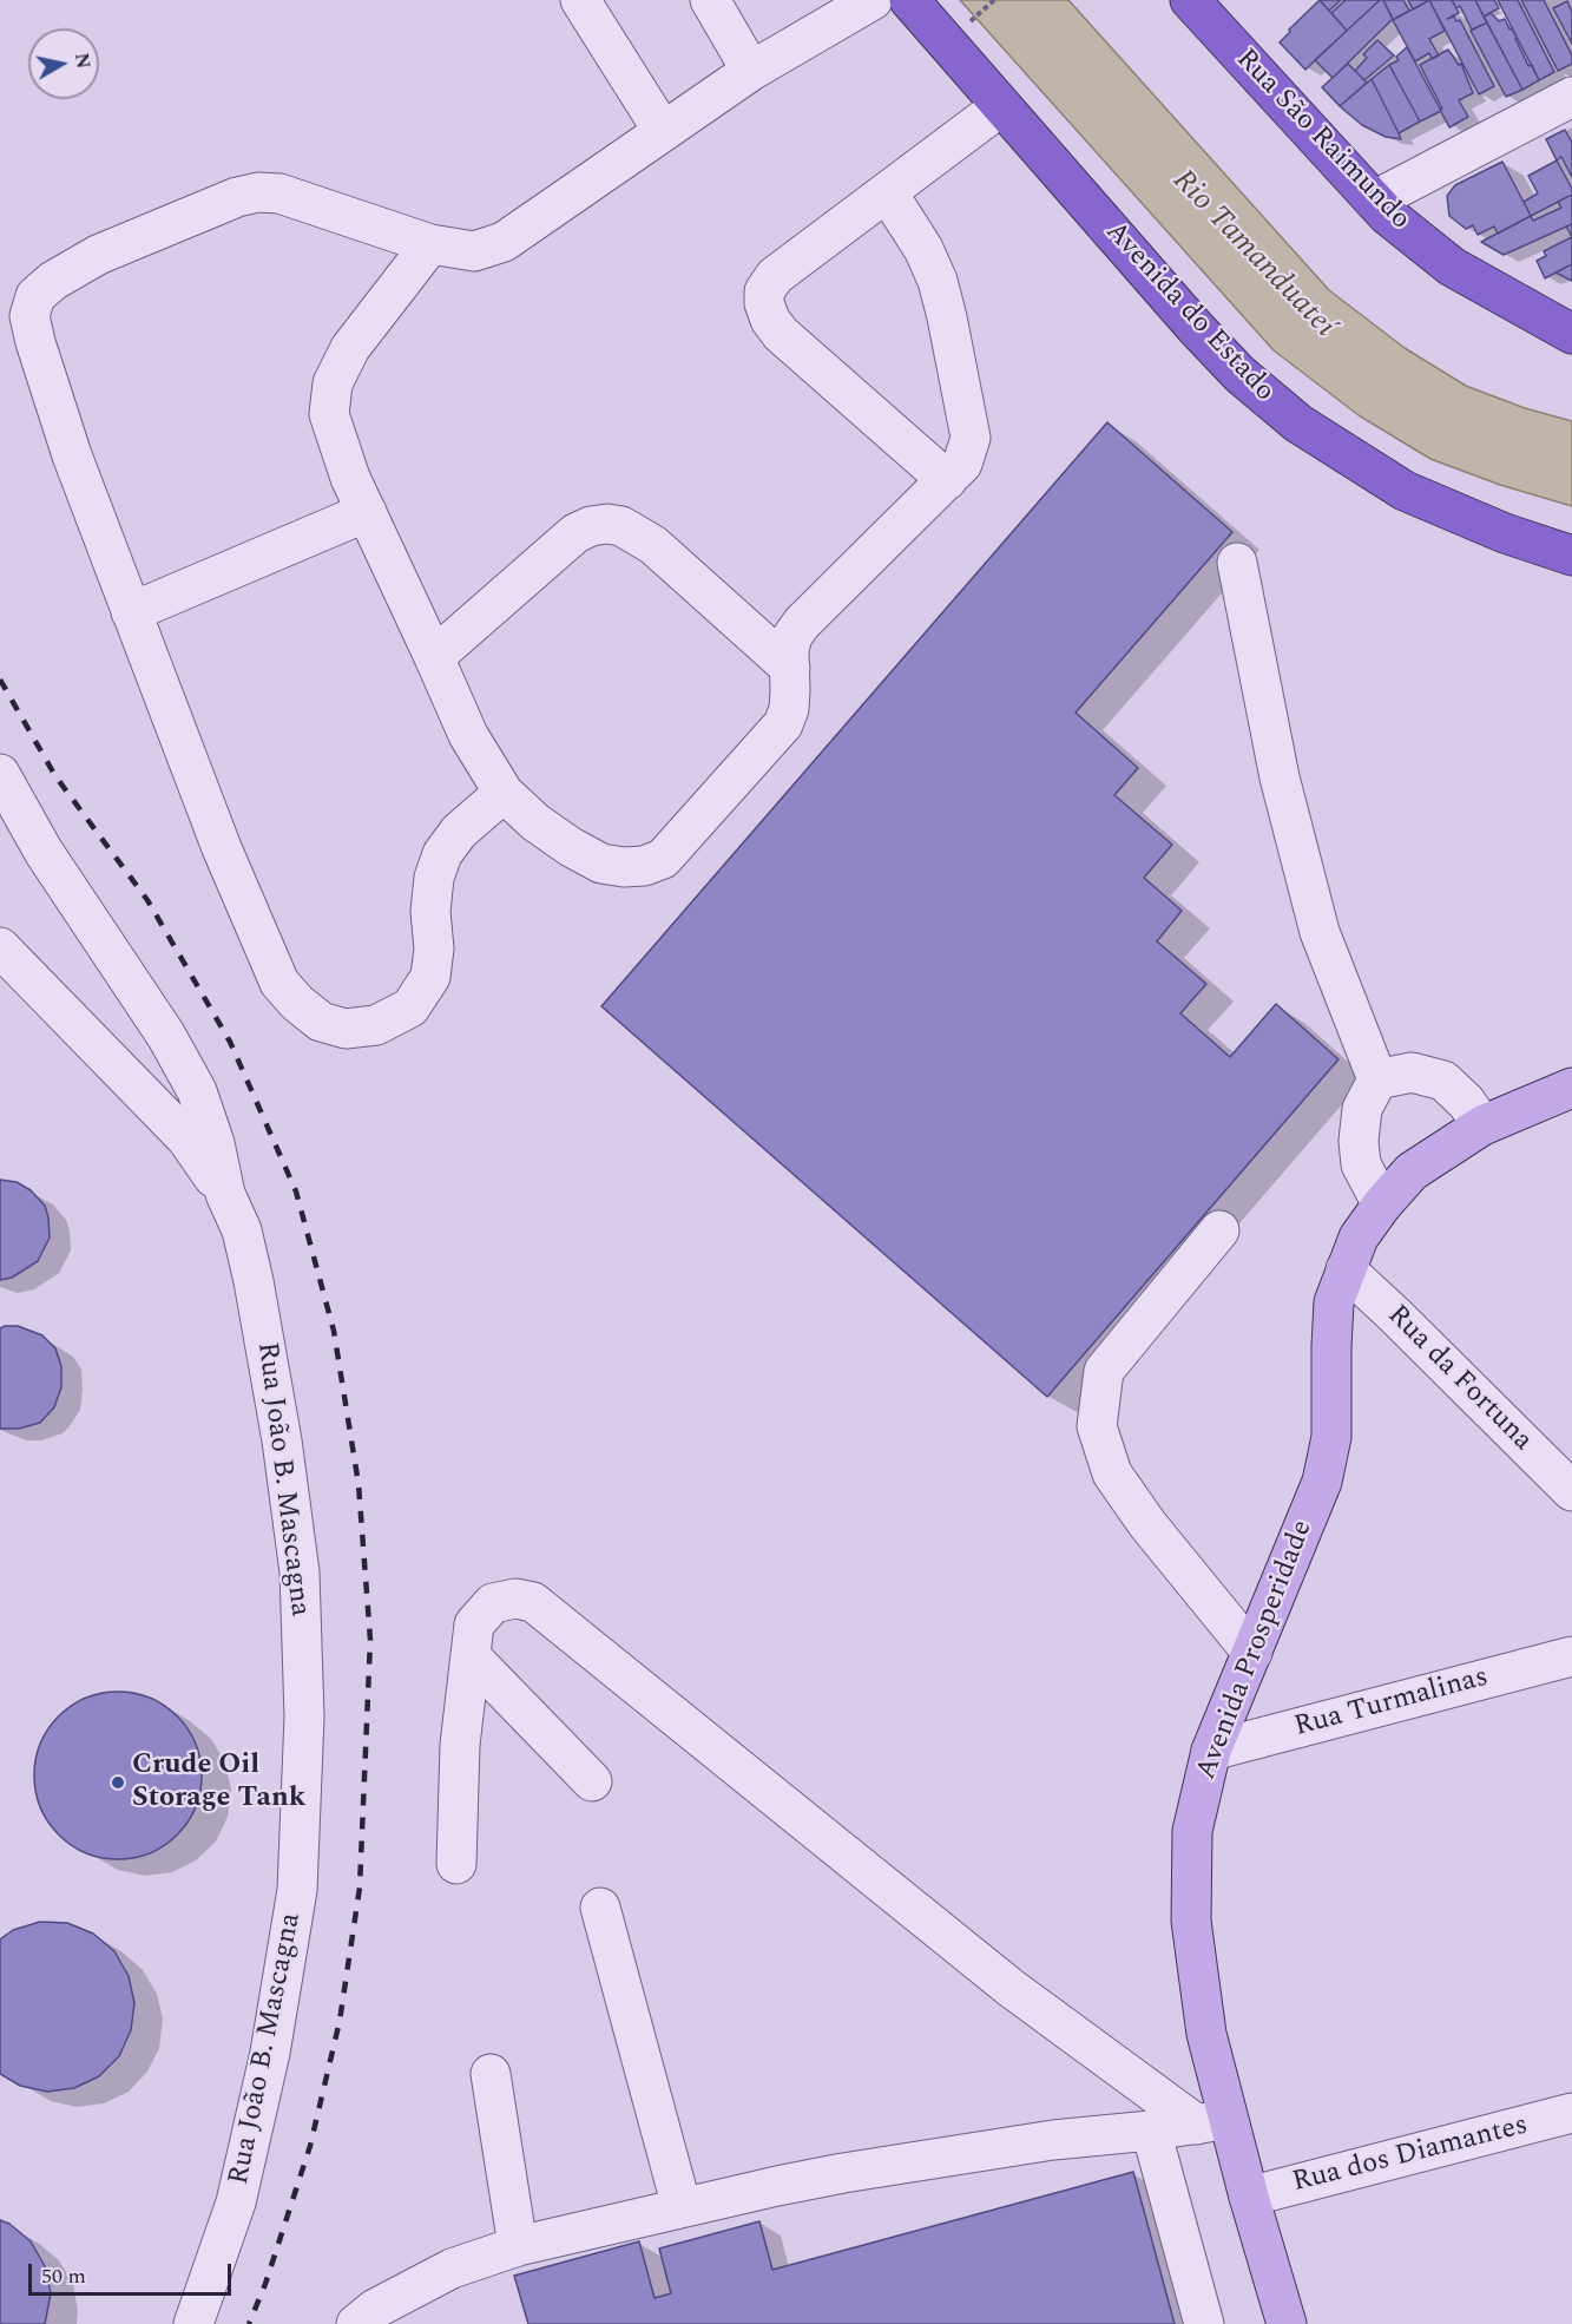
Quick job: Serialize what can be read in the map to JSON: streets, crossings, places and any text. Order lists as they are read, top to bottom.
{
  "streets": {
    "highway": ["Rua São Raimundo", "Avenida do Estado"],
    "main road": ["Avenida Prosperidade"],
    "street": [
      "Rua da Fortuna",
      "Rua João B. Mascagna",
      "Rua Turmalinas",
      "Rua dos Diamantes"
    ]
  },
  "crossings": [
    ["Rua da Fortuna", "Avenida Prosperidade"],
    ["Avenida Prosperidade", "Rua Turmalinas"],
    ["Avenida Prosperidade", "Rua dos Diamantes"]
  ],
  "water": ["Rio Tamanduateí"],
  "places": ["Crude Oil Storage Tank"],
  "scale_bar": "50 m",
  "north": "right"
}
